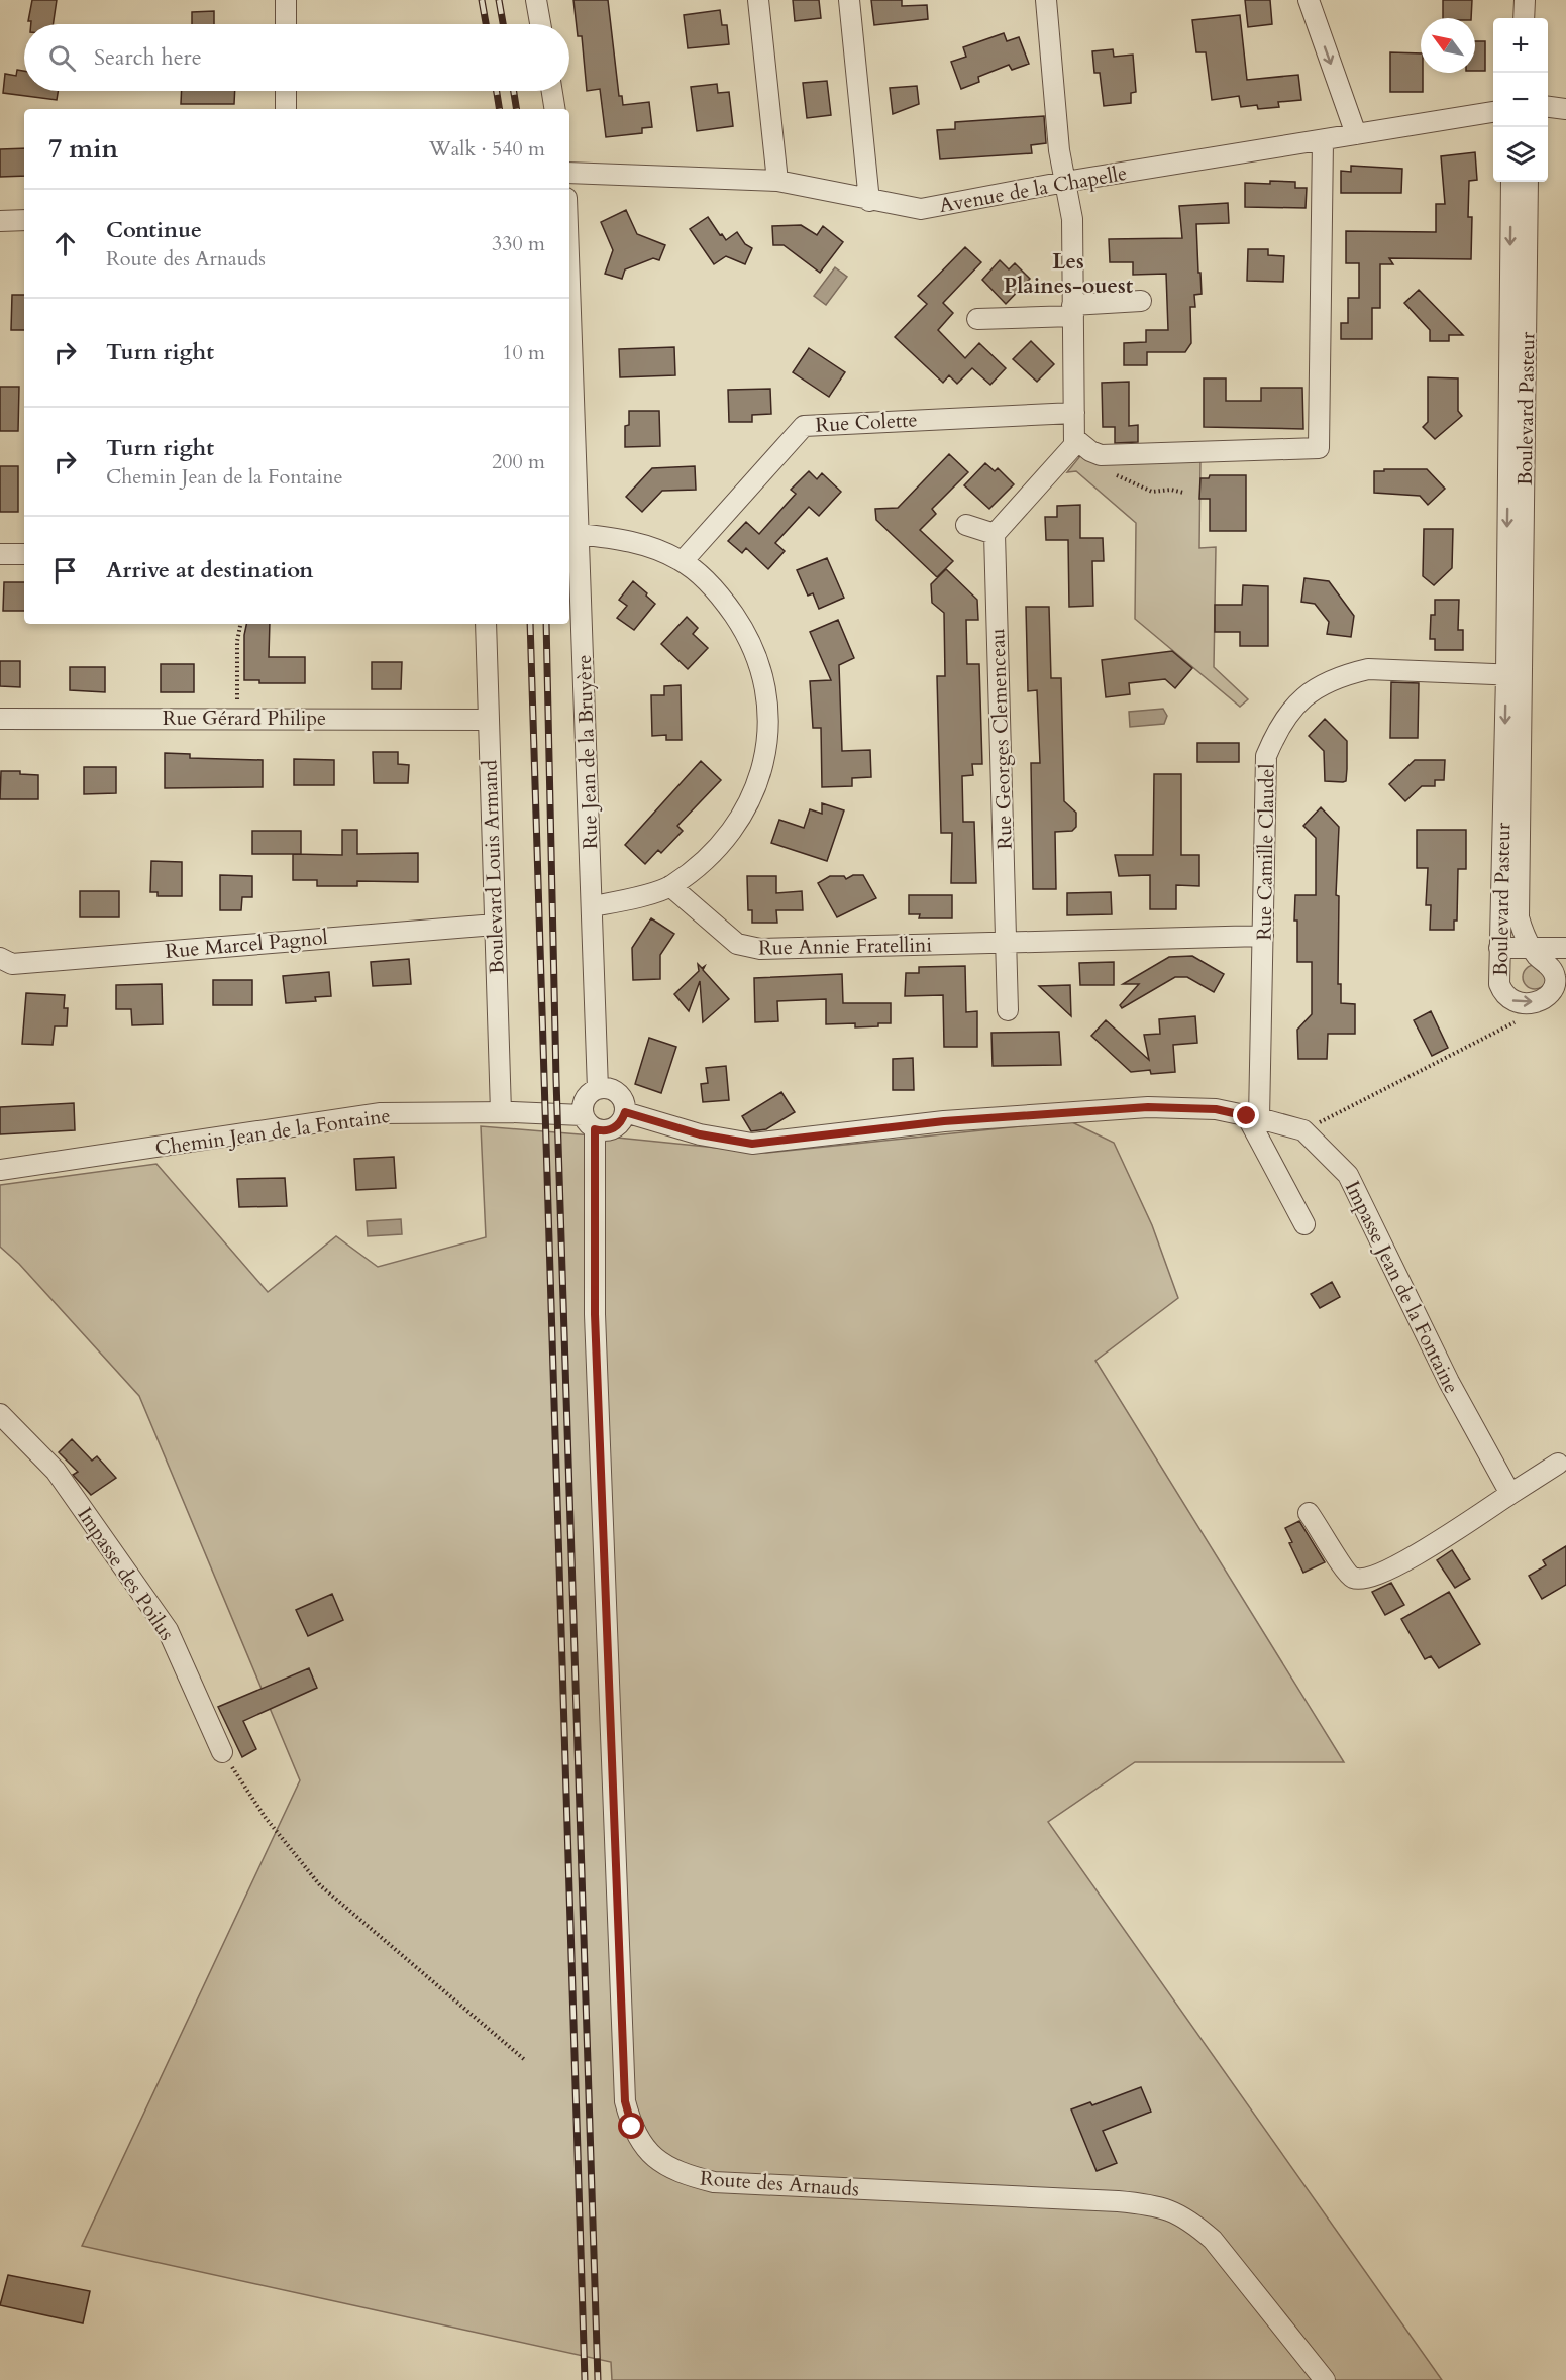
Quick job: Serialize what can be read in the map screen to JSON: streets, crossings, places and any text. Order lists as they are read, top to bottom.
{
  "streets": {
    "street": [
      "Avenue de la Chapelle",
      "Boulevard Pasteur",
      "Rue Colette",
      "Rue Gérard Philipe",
      "Rue Georges Clemenceau",
      "Rue Jean de la Bruyère",
      "Rue Camille Claudel",
      "Boulevard Louis Armand",
      "Rue Marcel Pagnol",
      "Rue Annie Fratellini",
      "Chemin Jean de la Fontaine",
      "Impasse Jean de la Fontaine",
      "Impasse des Poilus",
      "Route des Arnauds"
    ]
  },
  "crossings": [
    ["Boulevard Pasteur", "Rue Camille Claudel"],
    ["Rue Gérard Philipe", "Boulevard Louis Armand"],
    ["Rue Georges Clemenceau", "Rue Annie Fratellini"],
    ["Rue Jean de la Bruyère", "Chemin Jean de la Fontaine"],
    ["Rue Jean de la Bruyère", "Route des Arnauds"],
    ["Rue Camille Claudel", "Impasse Jean de la Fontaine"],
    ["Boulevard Louis Armand", "Rue Marcel Pagnol"],
    ["Boulevard Louis Armand", "Chemin Jean de la Fontaine"],
    ["Chemin Jean de la Fontaine", "Route des Arnauds"]
  ],
  "districts": ["Les Plaines-ouest"],
  "north": "top left",
  "page": {
    "map_buttons": ["+", "−"],
    "search": "Search here",
    "heading": ["7 min", "Walk · 540 m"],
    "list": [
      ["Continue", "Route des Arnauds", "330 m"],
      ["Turn right", "10 m"],
      ["Turn right", "Chemin Jean de la Fontaine", "200 m"],
      "Arrive at destination"
    ]
  }
}
